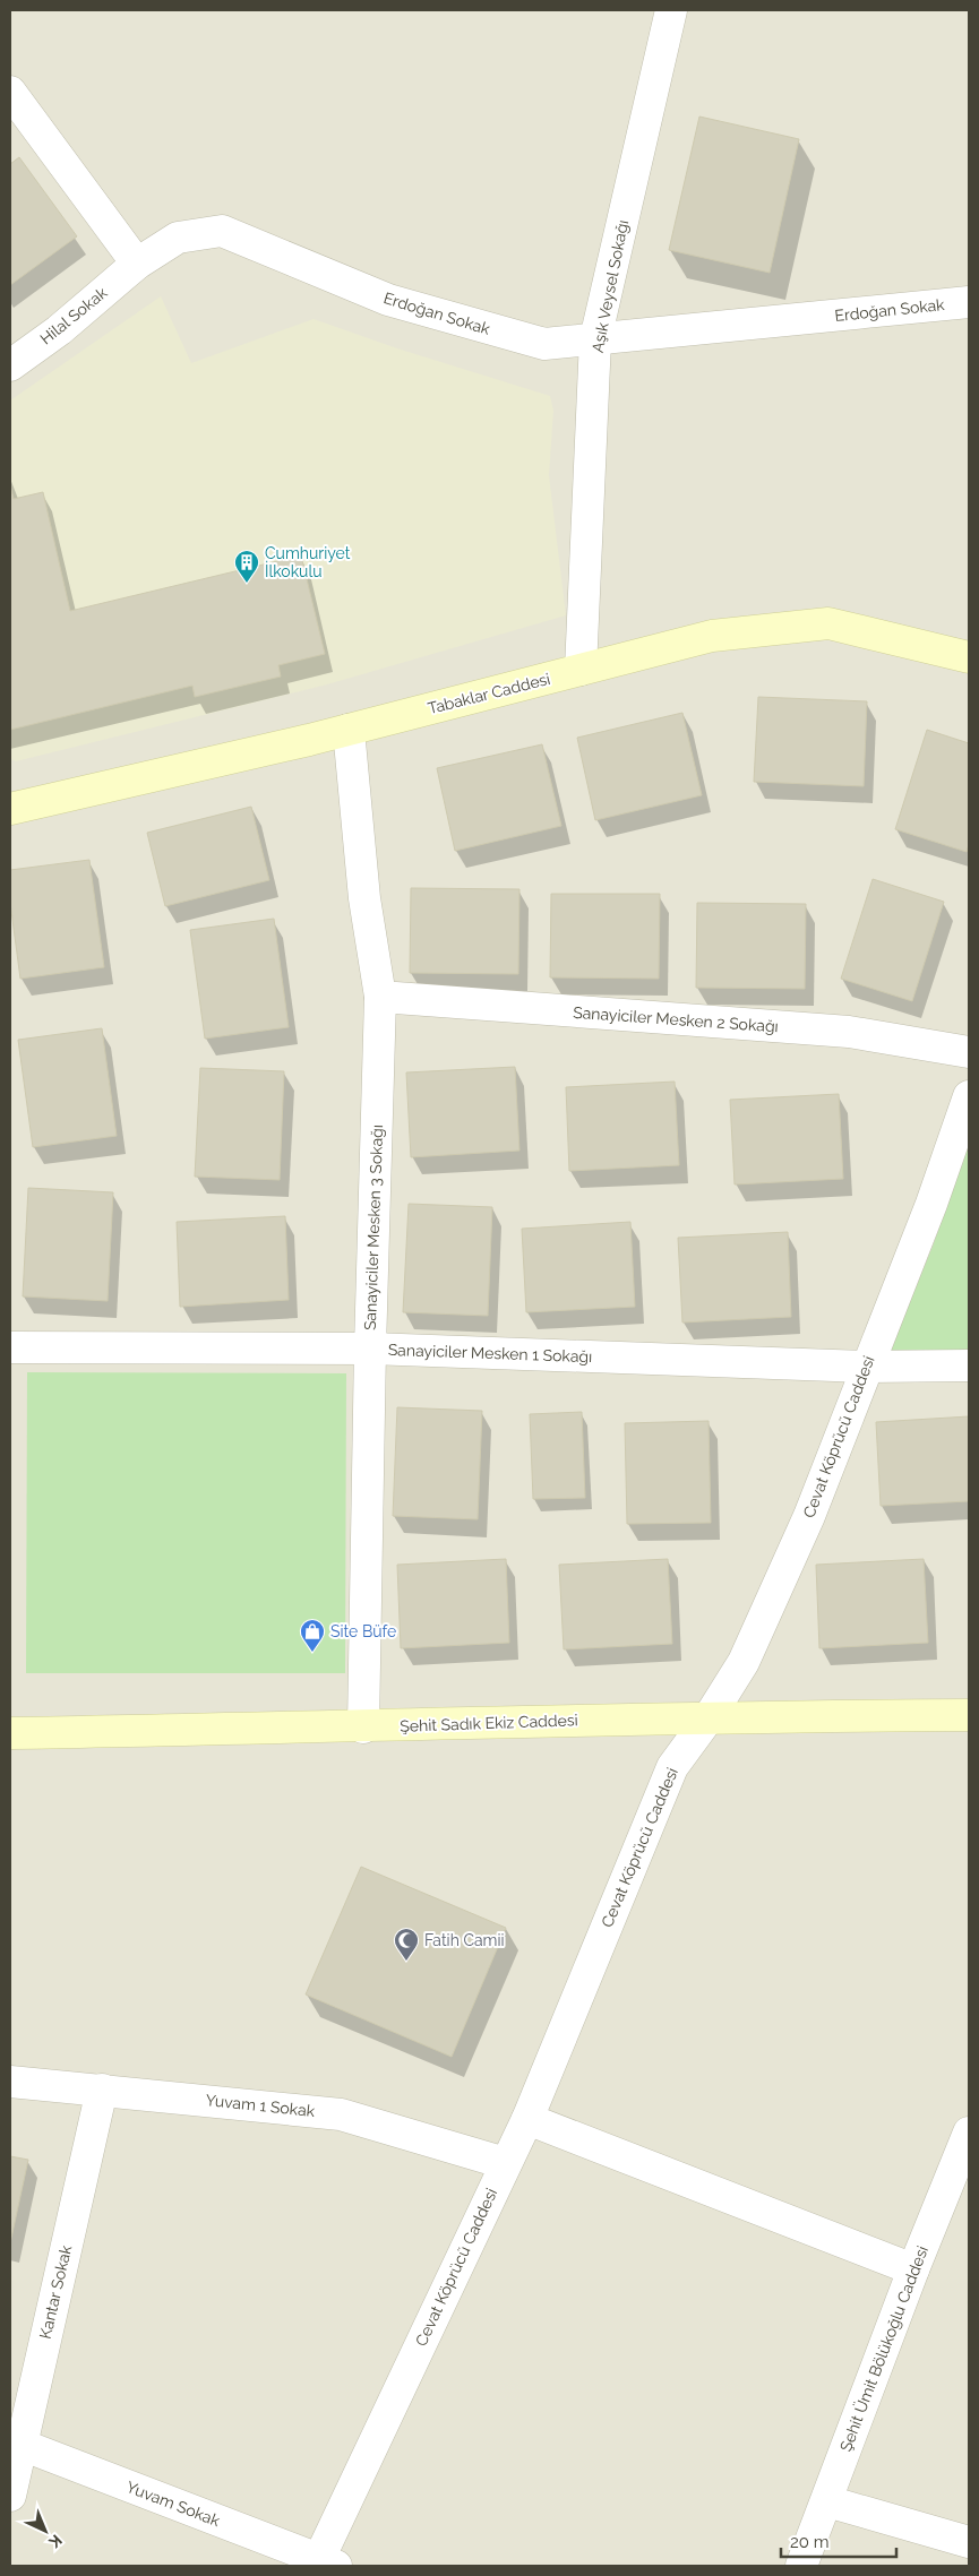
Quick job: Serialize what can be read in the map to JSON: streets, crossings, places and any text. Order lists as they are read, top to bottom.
{
  "streets": {
    "street": [
      "Aşık Veysel Sokağı",
      "Erdoğan Sokak",
      "Hilal Sokak",
      "Tabaklar Caddesi",
      "Sanayiciler Mesken 2 Sokağı",
      "Sanayiciler Mesken 3 Sokağı",
      "Sanayiciler Mesken 1 Sokağı",
      "Cevat Köprücü Caddesi",
      "Şehit Sadık Ekiz Caddesi",
      "Yuvam 1 Sokak",
      "Kantar Sokak",
      "Şehit Ümit Bölükoğlu Caddesi",
      "Yuvam Sokak"
    ]
  },
  "crossings": [
    ["Aşık Veysel Sokağı", "Erdoğan Sokak"],
    ["Aşık Veysel Sokağı", "Tabaklar Caddesi"],
    ["Erdoğan Sokak", "Hilal Sokak"],
    ["Tabaklar Caddesi", "Sanayiciler Mesken 3 Sokağı"],
    ["Sanayiciler Mesken 2 Sokağı", "Sanayiciler Mesken 3 Sokağı"],
    ["Sanayiciler Mesken 3 Sokağı", "Sanayiciler Mesken 1 Sokağı"],
    ["Sanayiciler Mesken 3 Sokağı", "Şehit Sadık Ekiz Caddesi"],
    ["Sanayiciler Mesken 1 Sokağı", "Cevat Köprücü Caddesi"],
    ["Cevat Köprücü Caddesi", "Şehit Sadık Ekiz Caddesi"],
    ["Cevat Köprücü Caddesi", "Yuvam 1 Sokak"],
    ["Cevat Köprücü Caddesi", "Yuvam Sokak"],
    ["Yuvam 1 Sokak", "Kantar Sokak"],
    ["Kantar Sokak", "Yuvam Sokak"]
  ],
  "places": {
    "building": ["Cumhuriyet İlkokulu"],
    "shop": ["Site Büfe"],
    "mosque": ["Fatih Camii"]
  },
  "scale_bar": "20 m",
  "north": "bottom right"
}
